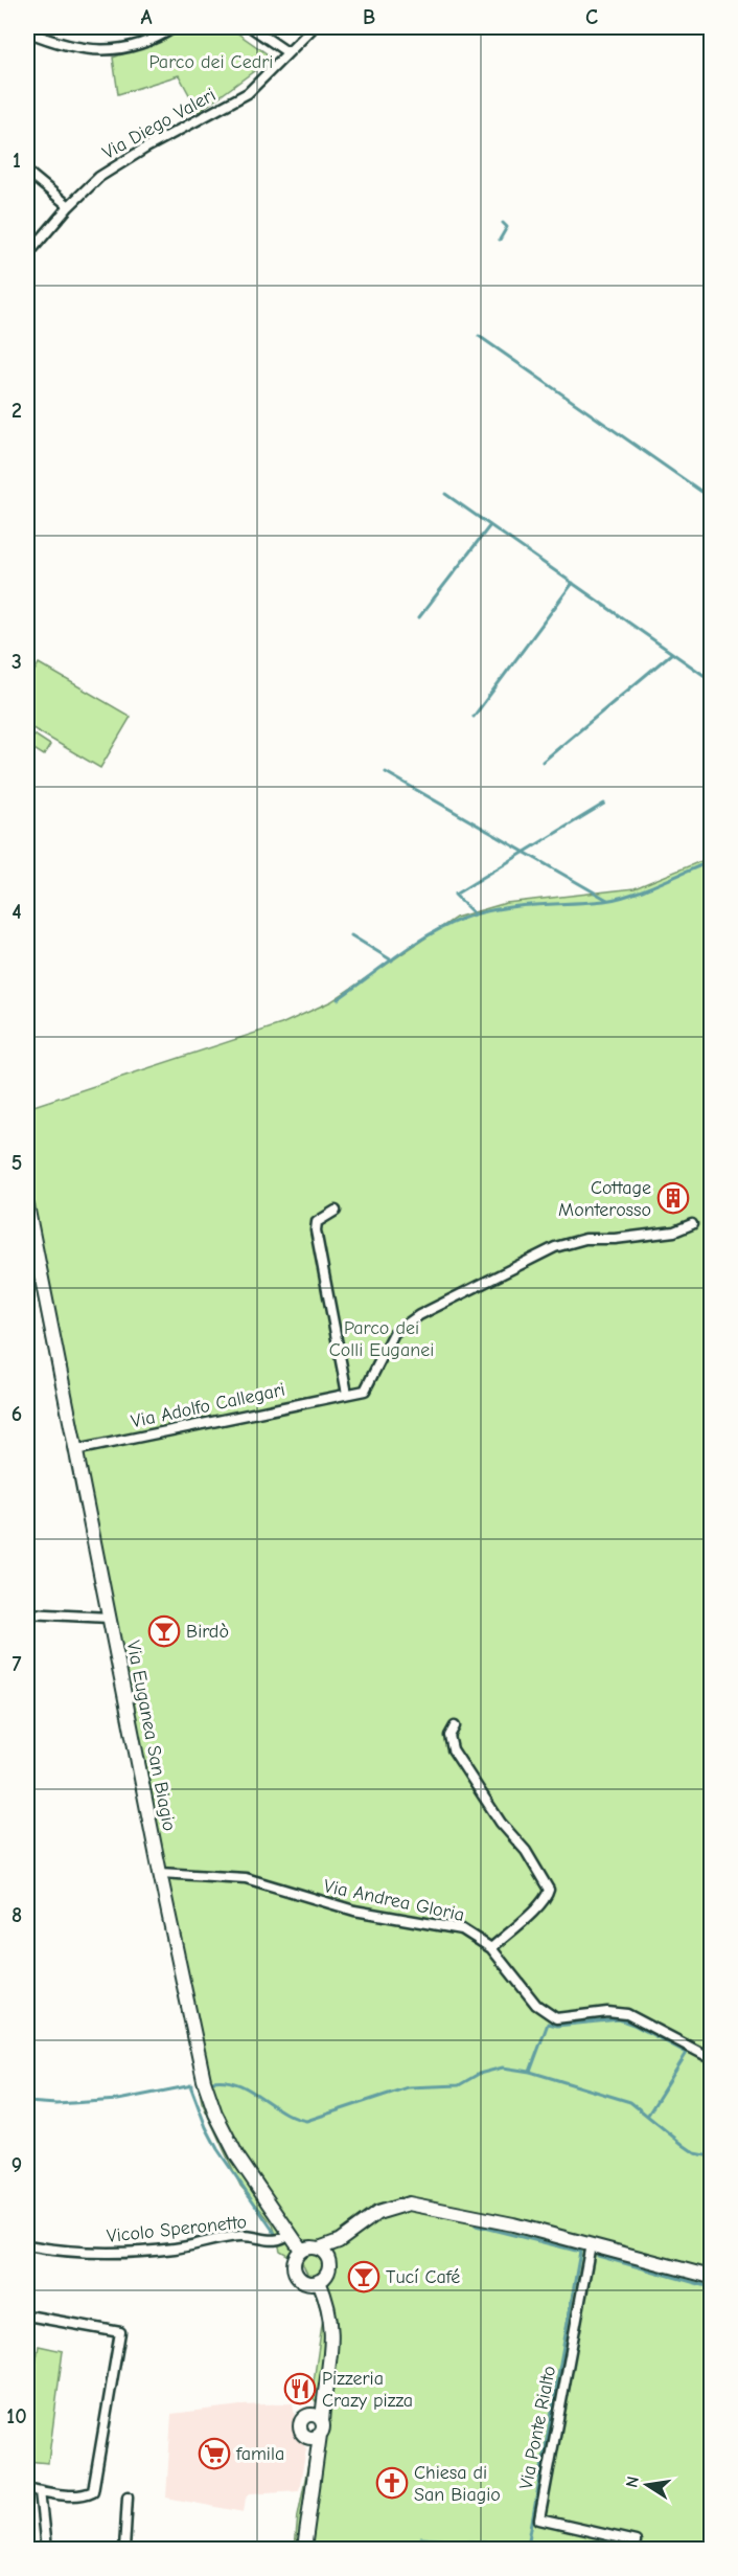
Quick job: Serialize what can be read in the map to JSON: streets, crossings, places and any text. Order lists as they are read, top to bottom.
{
  "streets": {
    "main road": ["Via Euganea San Biagio"],
    "street": [
      "Via Diego Valeri",
      "Via Adolfo Callegari",
      "Via Andrea Gloria",
      "Vicolo Speronetto",
      "Via Ponte Rialto"
    ]
  },
  "crossings": [
    ["Via Adolfo Callegari", "Via Euganea San Biagio"],
    ["Via Euganea San Biagio", "Via Andrea Gloria"],
    ["Via Euganea San Biagio", "Vicolo Speronetto"]
  ],
  "parks": ["Parco dei Cedri", "Parco dei Colli Euganei"],
  "places": {
    "building": ["Cottage Monterosso"],
    "bar": ["Birdò", "Tucí Café"],
    "restaurant": ["Pizzeria Crazy pizza"],
    "supermarket": ["famila"],
    "church": ["Chiesa di San Biagio"]
  },
  "north": "left",
  "grid": {
    "columns": ["A", "B", "C"],
    "rows": [
      "1",
      "2",
      "3",
      "4",
      "5",
      "6",
      "7",
      "8",
      "9",
      "10"
    ]
  }
}
